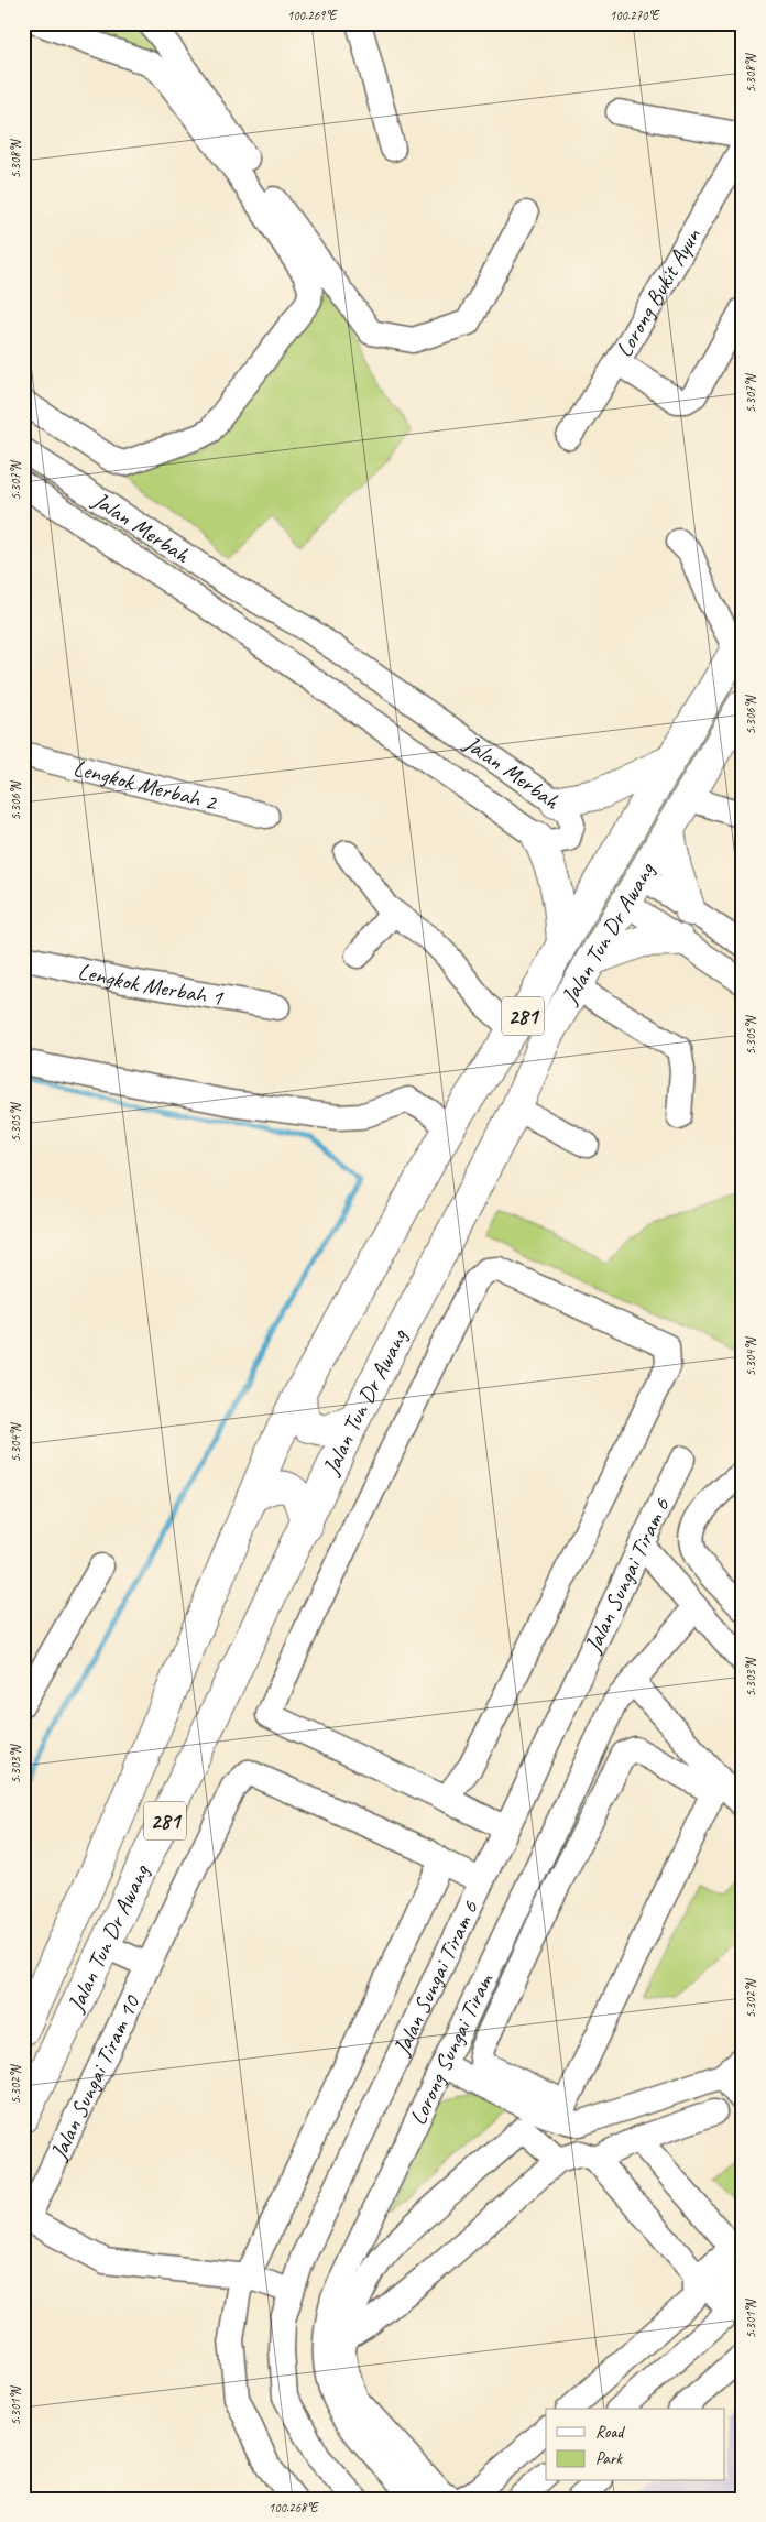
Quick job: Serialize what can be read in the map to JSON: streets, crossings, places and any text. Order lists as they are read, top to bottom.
{
  "streets": {
    "main road": ["Jalan Tun Dr Awang", "281"],
    "street": [
      "Lorong Bukit Ayun",
      "Jalan Merbah",
      "Lengkok Merbah 2",
      "Lengkok Merbah 1",
      "Jalan Sungai Tiram 6",
      "Lorong Sungai Tiram",
      "Jalan Sungai Tiram 10"
    ]
  },
  "legend": ["Road", "Park"],
  "coordinates": [
    "100.269°E",
    "100.270°E",
    "5.308°N",
    "5.307°N",
    "5.306°N",
    "5.305°N",
    "5.304°N",
    "5.303°N",
    "5.302°N",
    "5.301°N",
    "100.268°E"
  ]
}
